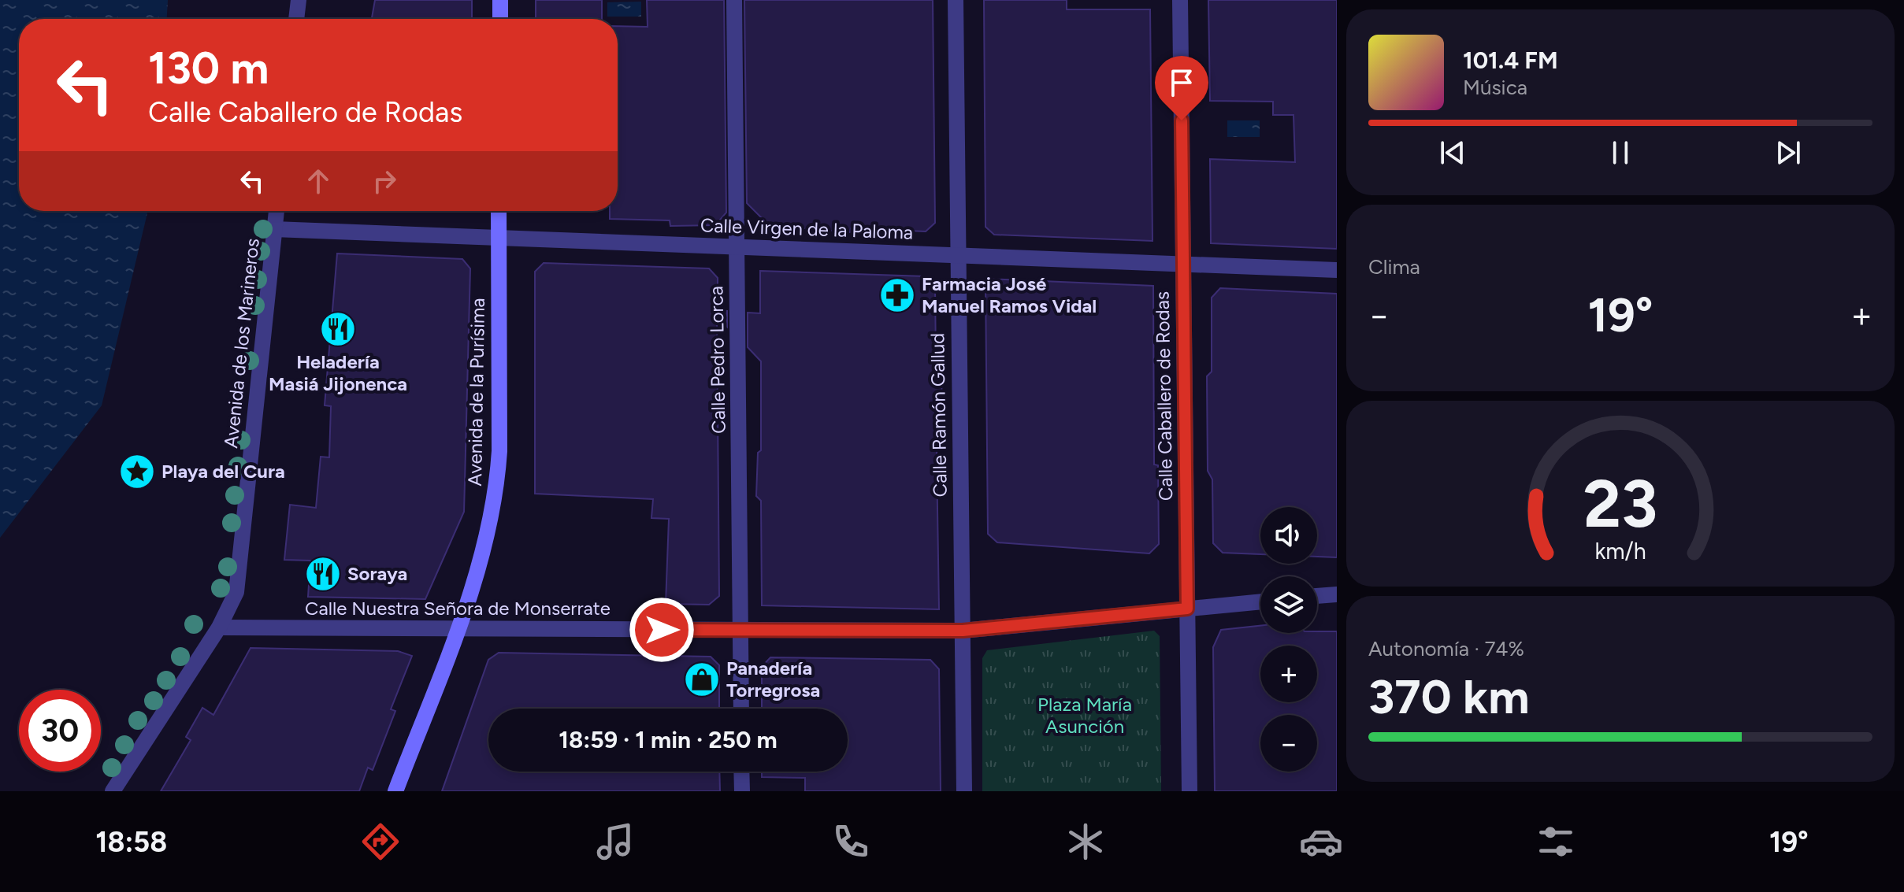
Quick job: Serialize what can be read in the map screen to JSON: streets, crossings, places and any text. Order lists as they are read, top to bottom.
{
  "streets": {
    "street": [
      "Calle Virgen de la Paloma",
      "Avenida de los Marineros",
      "Calle Pedro Lorca",
      "Avenida de la Purísima",
      "Calle Caballero de Rodas",
      "Calle Ramón Gallud",
      "Calle Nuestra Señora de Monserrate"
    ]
  },
  "crossings": [
    ["Calle Virgen de la Paloma", "Avenida de los Marineros"],
    ["Calle Virgen de la Paloma", "Calle Pedro Lorca"],
    ["Calle Virgen de la Paloma", "Avenida de la Purísima"],
    ["Calle Virgen de la Paloma", "Calle Caballero de Rodas"],
    ["Calle Virgen de la Paloma", "Calle Ramón Gallud"],
    ["Avenida de los Marineros", "Calle Nuestra Señora de Monserrate"],
    ["Calle Pedro Lorca", "Calle Nuestra Señora de Monserrate"],
    ["Avenida de la Purísima", "Calle Nuestra Señora de Monserrate"],
    ["Calle Caballero de Rodas", "Calle Nuestra Señora de Monserrate"],
    ["Calle Ramón Gallud", "Calle Nuestra Señora de Monserrate"]
  ],
  "parks": ["Plaza María Asunción"],
  "places": {
    "pharmacy": ["Farmacia José Manuel Ramos Vidal"],
    "restaurant": ["Heladería Masiá Jijonenca", "Soraya"],
    "place": ["Playa del Cura"],
    "shop": ["Panadería Torregrosa"]
  },
  "page": {
    "turn": ["130 m", "Calle Caballero de Rodas"],
    "song": ["101.4 FM", "Música"],
    "tile": [
      "Clima",
      ["Autonomía · 74%", "370 km"]
    ],
    "heat": ["−", "19°", "+"],
    "map_buttons": ["+", "−"],
    "limit": "30",
    "trip": "18:59 · 1 min · 250 m",
    "tabs": ["18:58", "19°"],
    "gauge": ["23", "km/h"]
  }
}
